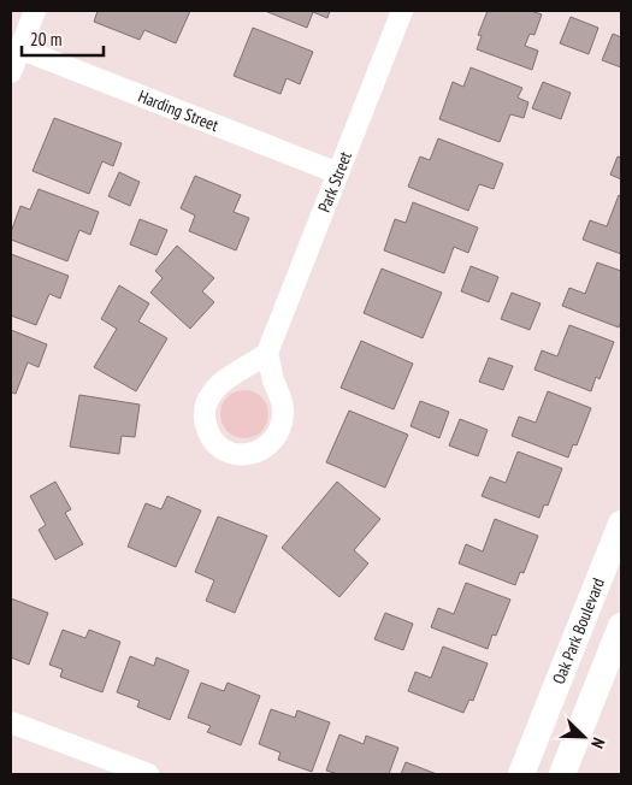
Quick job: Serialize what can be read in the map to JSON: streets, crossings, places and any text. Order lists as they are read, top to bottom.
{
  "streets": {
    "street": ["Harding Street", "Park Street", "Oak Park Boulevard"]
  },
  "crossings": [
    ["Harding Street", "Park Street"]
  ],
  "scale_bar": "20 m",
  "north": "bottom right"
}
